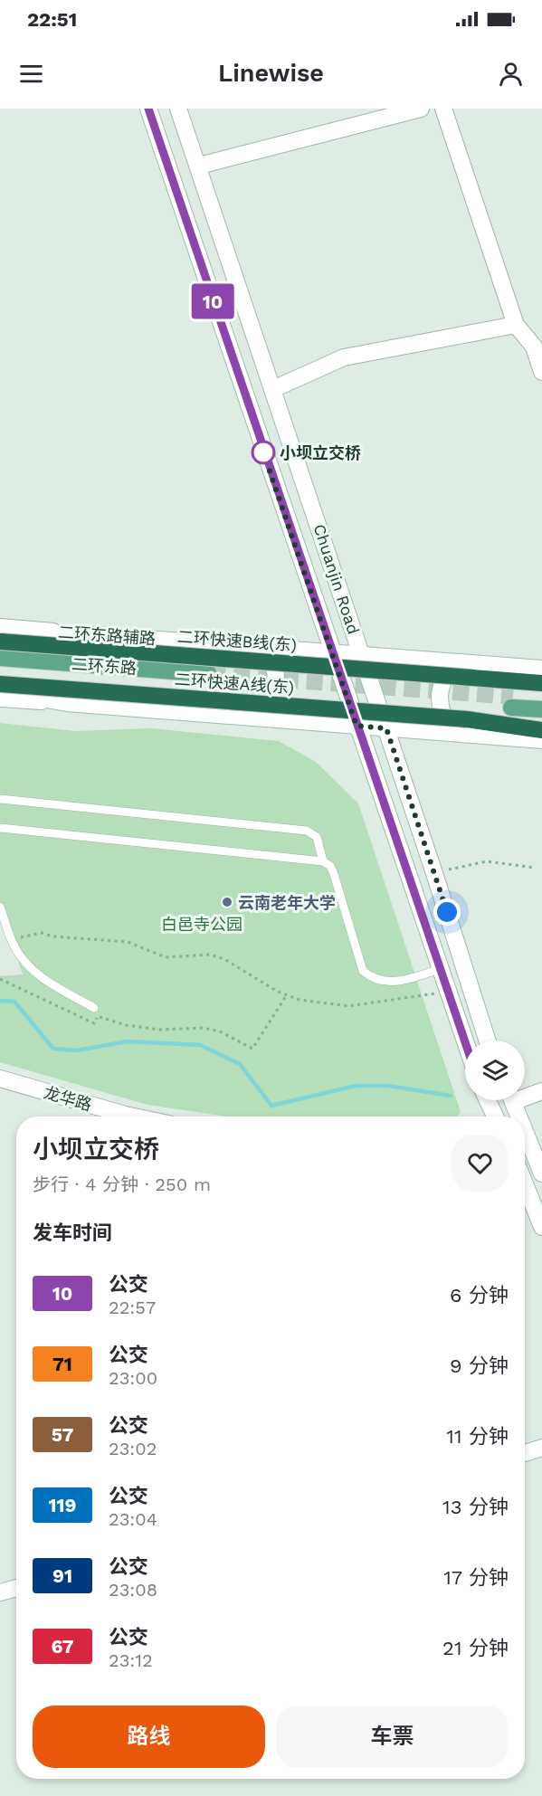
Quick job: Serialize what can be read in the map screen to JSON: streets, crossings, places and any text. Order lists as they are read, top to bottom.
{
  "streets": {
    "highway": ["二环快速B线(东)", "二环快速A线(东)"],
    "main road": ["二环东路"],
    "street": ["Chuanjin Road", "二环东路辅路", "龙华路"]
  },
  "crossings": [
    ["Chuanjin Road", "二环东路辅路"],
    ["二环东路辅路", "二环快速B线(东)"]
  ],
  "parks": ["白邑寺公园"],
  "places": ["小坝立交桥", "云南老年大学"],
  "lines": ["bus line 10"],
  "page": {
    "status": "22:51",
    "header": "Linewise",
    "on_map": "10",
    "heading": [
      ["小坝立交桥", "步行 · 4 分钟 · 250 m"],
      "发车时间"
    ],
    "list": [
      {
        "mark": "10",
        "name": "公交",
        "note": "22:57",
        "value": "6 分钟"
      },
      {
        "mark": "71",
        "name": "公交",
        "note": "23:00",
        "value": "9 分钟"
      },
      {
        "mark": "57",
        "name": "公交",
        "note": "23:02",
        "value": "11 分钟"
      },
      {
        "mark": "119",
        "name": "公交",
        "note": "23:04",
        "value": "13 分钟"
      },
      {
        "mark": "91",
        "name": "公交",
        "note": "23:08",
        "value": "17 分钟"
      },
      {
        "mark": "67",
        "name": "公交",
        "note": "23:12",
        "value": "21 分钟"
      }
    ],
    "buttons": ["路线", "车票"]
  }
}
